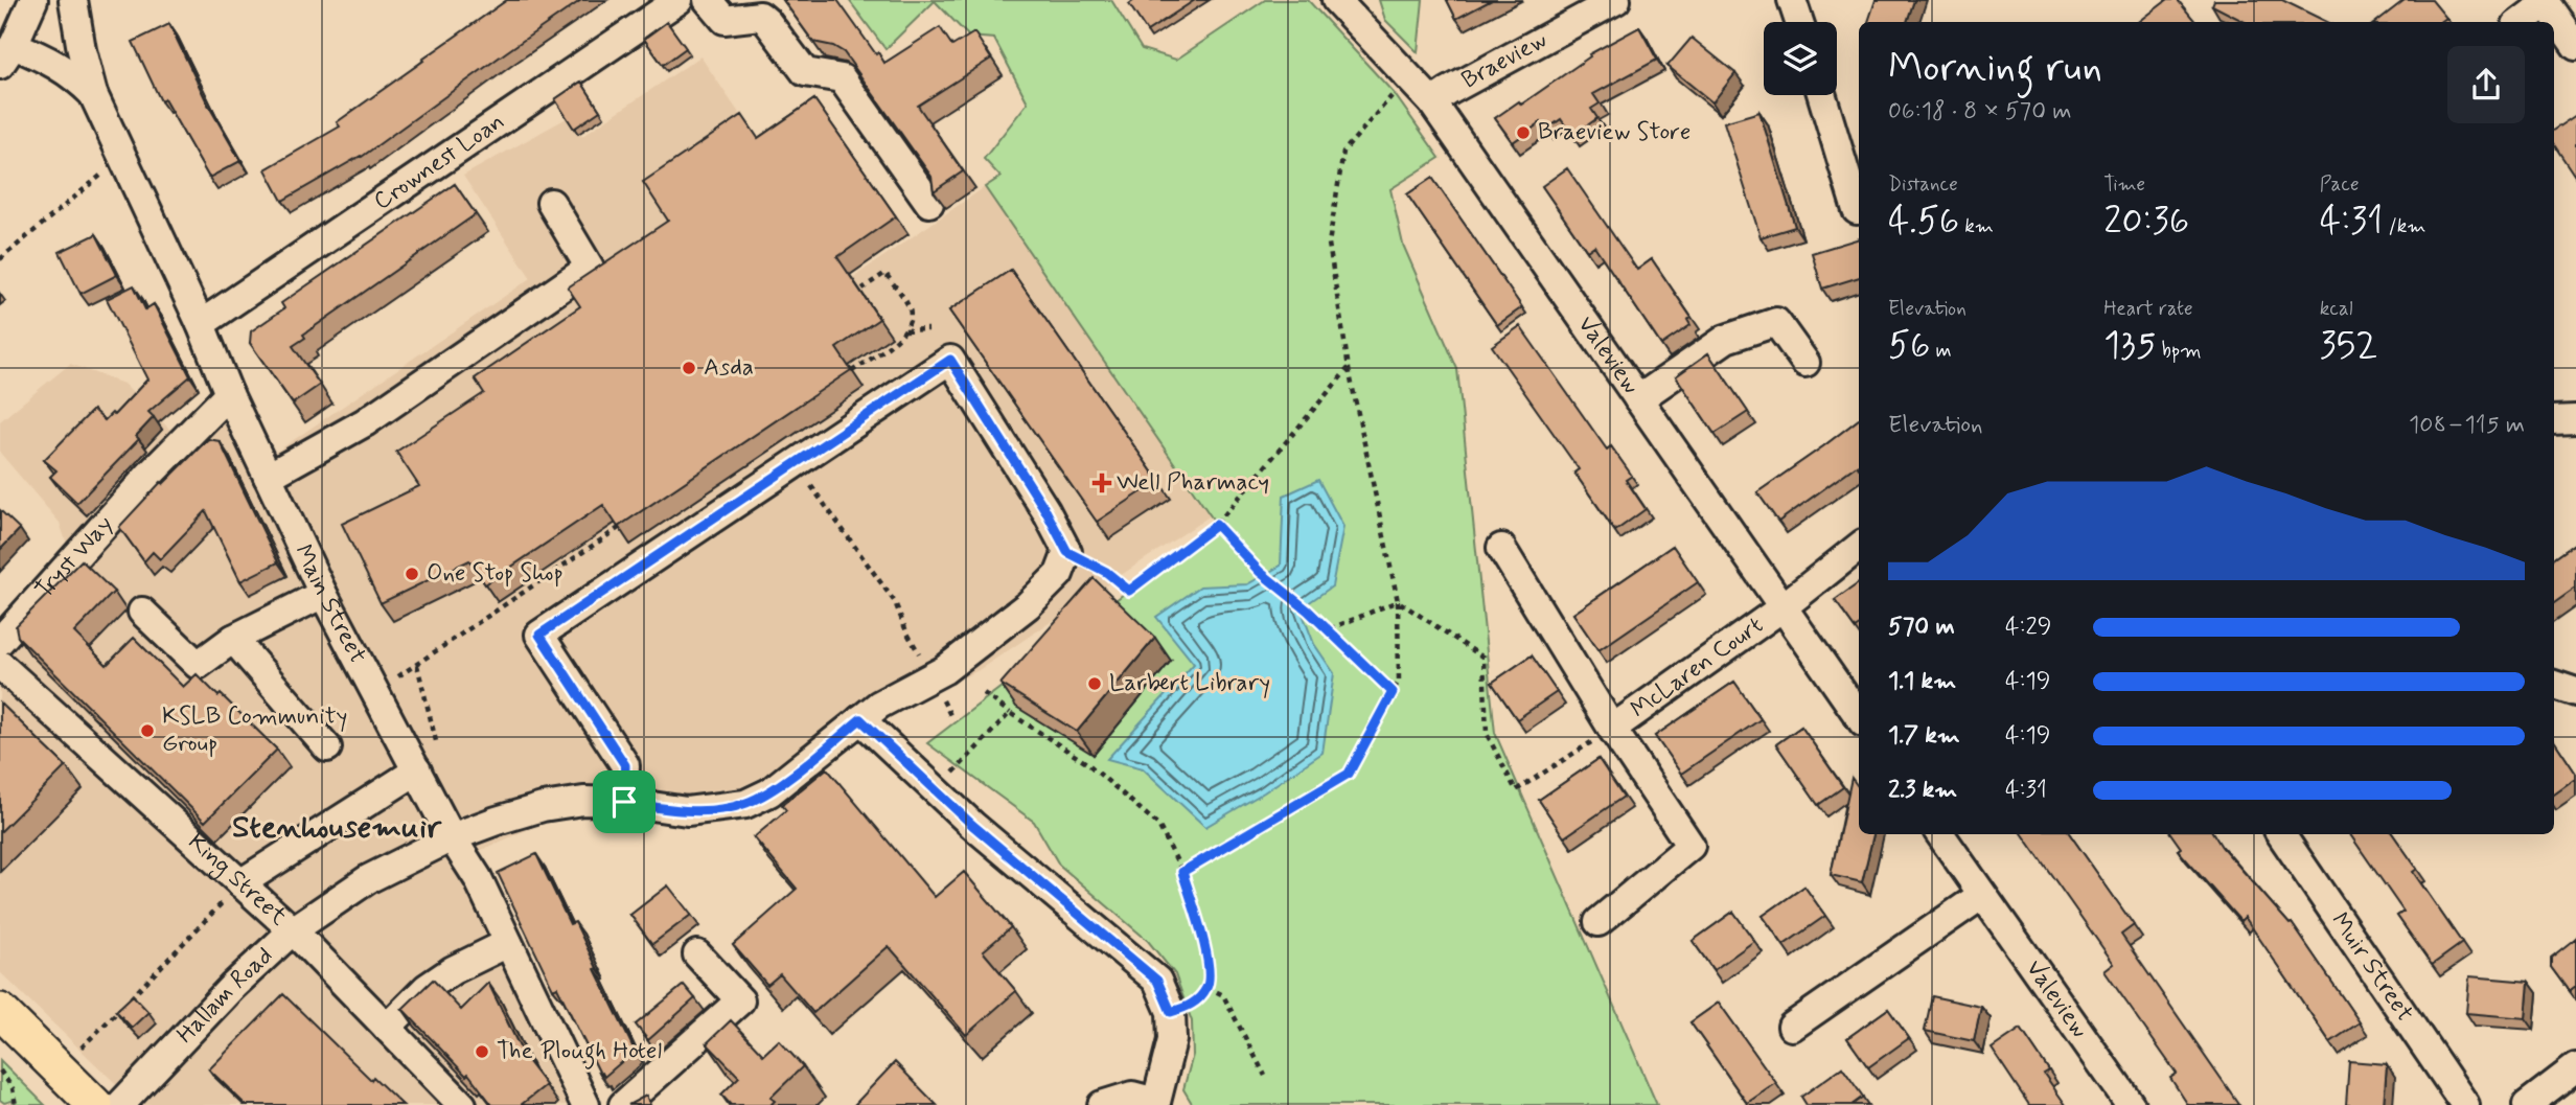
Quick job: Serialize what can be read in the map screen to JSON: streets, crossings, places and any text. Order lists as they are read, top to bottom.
{
  "streets": {
    "street": [
      "Braeview",
      "Crownest Loan",
      "Valeview",
      "Tryst Way",
      "Main Street",
      "McLaren Court",
      "King Street",
      "Muir Street",
      "Hallam Road"
    ]
  },
  "crossings": [
    ["Braeview", "Valeview"],
    ["Crownest Loan", "Main Street"],
    ["Valeview", "McLaren Court"],
    ["Tryst Way", "Main Street"],
    ["Main Street", "Hallam Road"],
    ["King Street", "Hallam Road"]
  ],
  "districts": ["Stenhousemuir"],
  "places": {
    "other": [
      "Braeview Store",
      "Asda",
      "One Stop Shop",
      "Larbert Library",
      "KSLB Community Group",
      "The Plough Hotel"
    ],
    "health": ["Well Pharmacy"]
  },
  "page": {
    "heading": ["Morning run", "06:18 · 8 × 570 m"],
    "stats": [
      ["Distance", "4.56 km"],
      ["Time", "20:36"],
      ["Pace", "4:31 /km"],
      ["Elevation", "56 m"],
      ["Heart rate", "135 bpm"],
      ["kcal", "352"]
    ],
    "chart": ["Elevation", "108–115 m"],
    "list": [
      {
        "name": "570 m",
        "note": "4:29"
      },
      {
        "name": "1.1 km",
        "note": "4:19"
      },
      {
        "name": "1.7 km",
        "note": "4:19"
      },
      {
        "name": "2.3 km",
        "note": "4:31"
      }
    ]
  }
}
